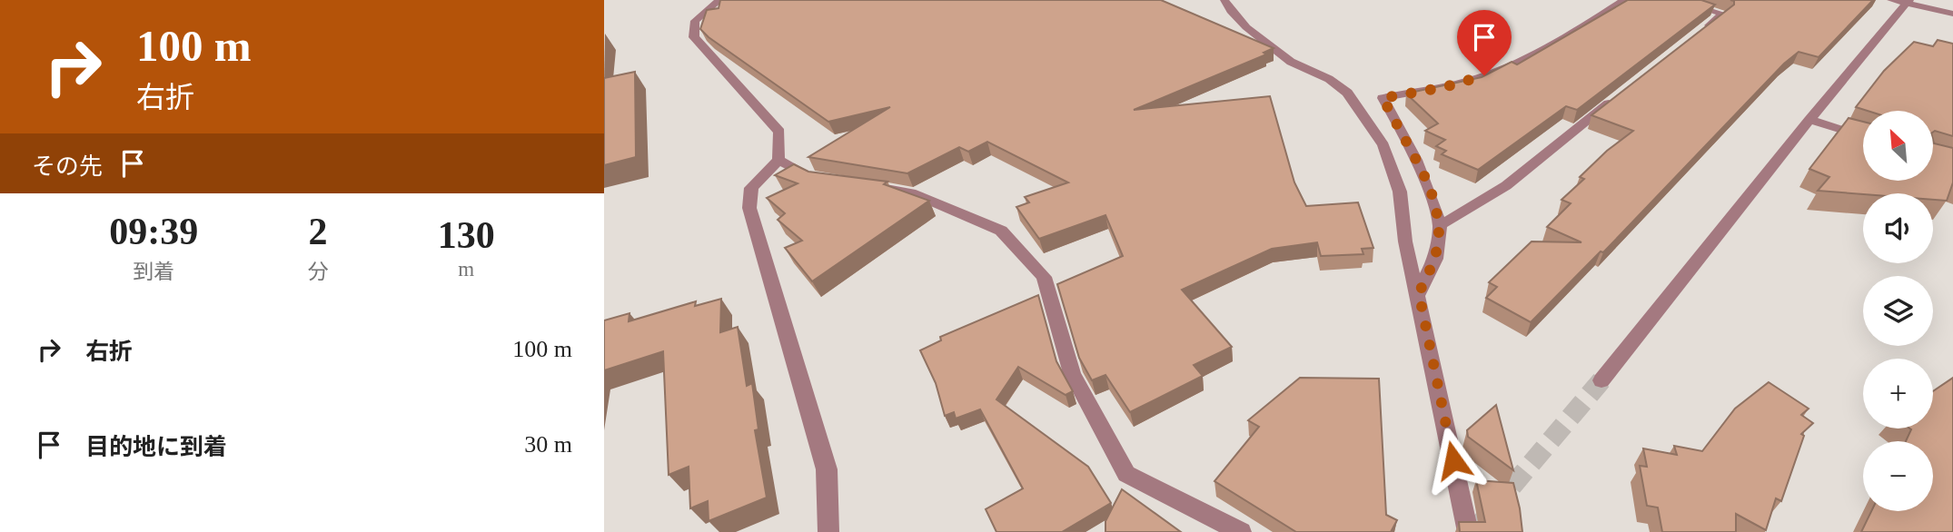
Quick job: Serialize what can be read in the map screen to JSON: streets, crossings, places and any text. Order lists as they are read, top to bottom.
{
  "north": "top left",
  "page": {
    "turn": ["100 m", "右折"],
    "map_buttons": ["+", "−"],
    "then": "その先",
    "eta": [
      "09:39",
      "到着",
      "2",
      "分",
      "130",
      "m"
    ],
    "list": [
      {
        "name": "右折",
        "value": "100 m"
      },
      {
        "name": "目的地に到着",
        "value": "30 m"
      }
    ]
  }
}
